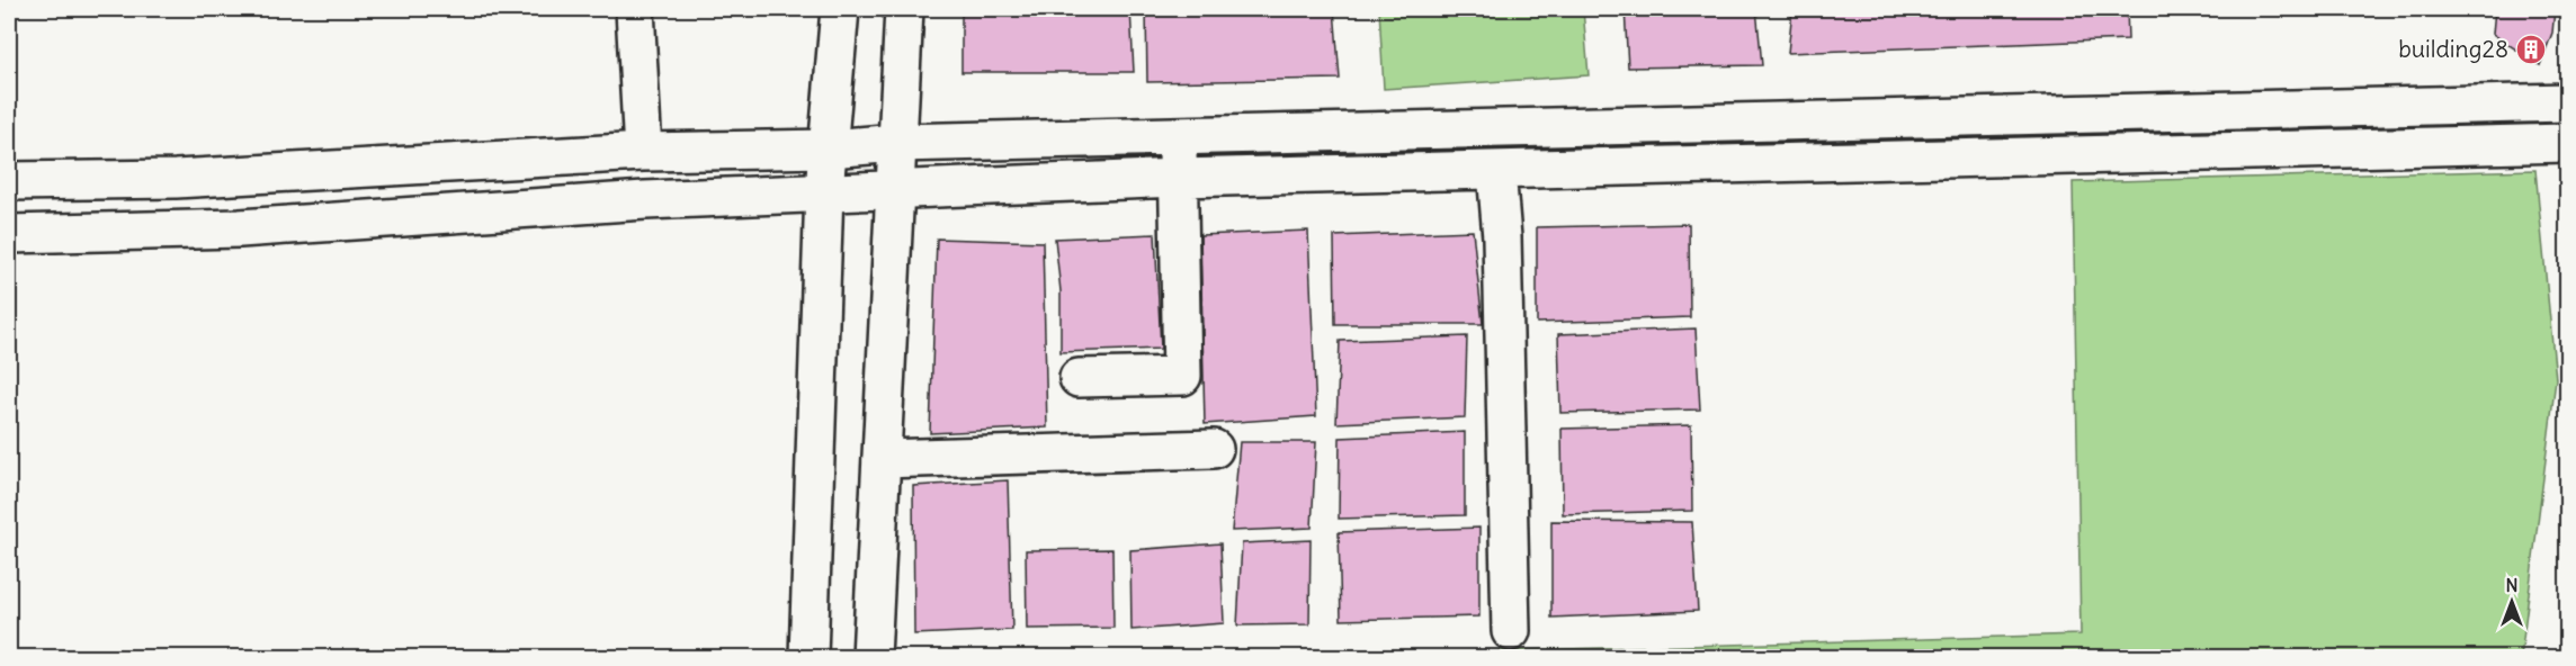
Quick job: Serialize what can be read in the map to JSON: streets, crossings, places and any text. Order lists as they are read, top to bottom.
{
  "places": {
    "building": ["building28"]
  },
  "north": "top"
}
